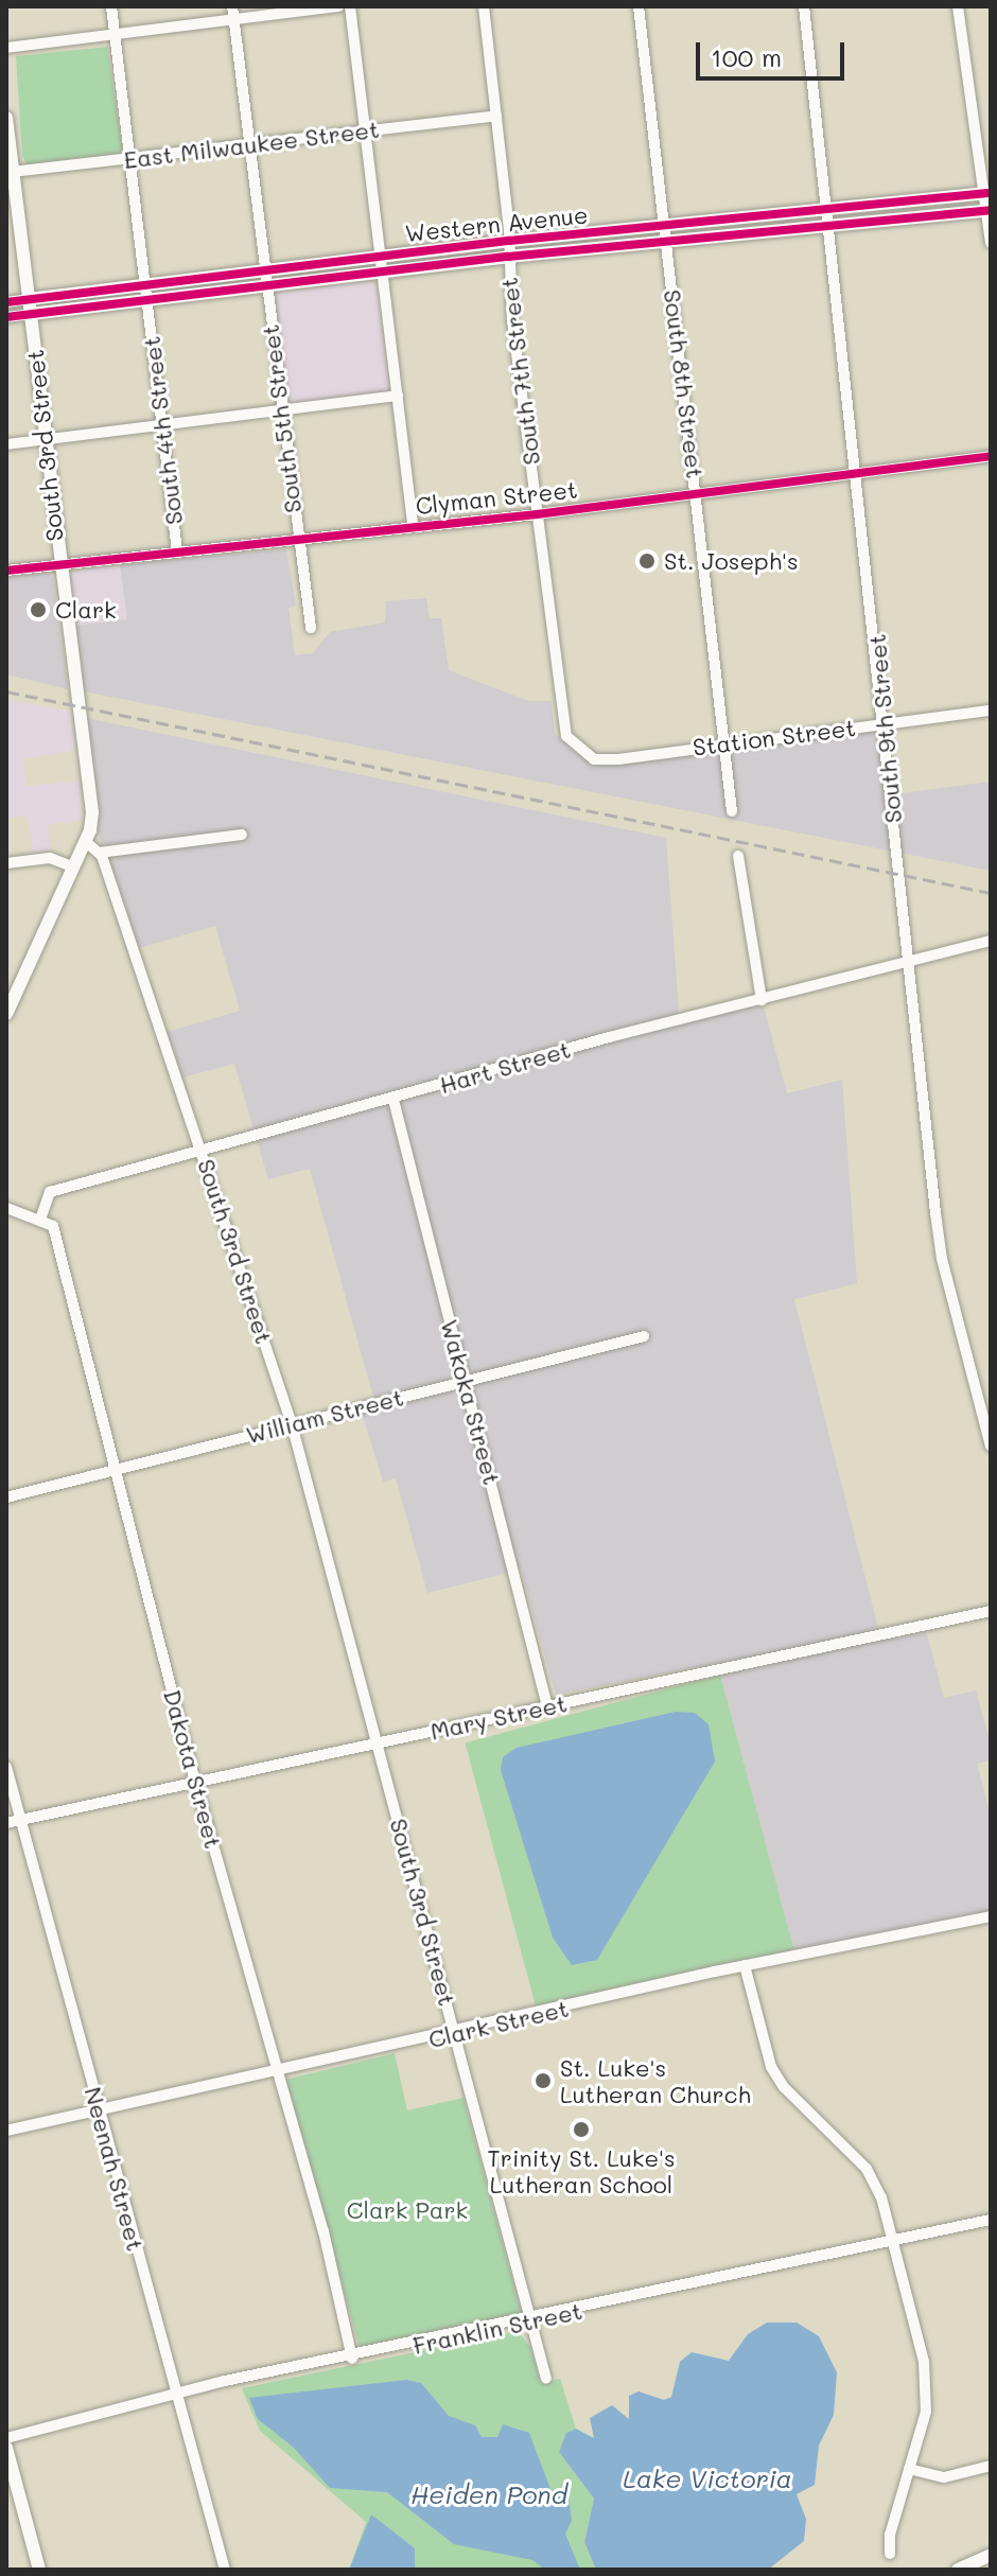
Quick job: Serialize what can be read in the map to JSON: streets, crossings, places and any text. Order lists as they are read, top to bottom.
{
  "streets": {
    "street": [
      "East Milwaukee Street",
      "Western Avenue",
      "South 7th Street",
      "South 8th Street",
      "South 5th Street",
      "South 4th Street",
      "South 3rd Street",
      "Clyman Street",
      "South 9th Street",
      "Station Street",
      "Hart Street",
      "Wakoka Street",
      "William Street",
      "Mary Street",
      "Dakota Street",
      "Clark Street",
      "Neenah Street",
      "Franklin Street"
    ]
  },
  "crossings": [
    ["East Milwaukee Street", "South 7th Street"],
    ["East Milwaukee Street", "South 5th Street"],
    ["East Milwaukee Street", "South 4th Street"],
    ["East Milwaukee Street", "South 3rd Street"],
    ["Western Avenue", "South 7th Street"],
    ["Western Avenue", "South 8th Street"],
    ["Western Avenue", "South 5th Street"],
    ["Western Avenue", "South 4th Street"],
    ["Western Avenue", "South 3rd Street"],
    ["Western Avenue", "South 9th Street"],
    ["South 7th Street", "Clyman Street"],
    ["South 7th Street", "Station Street"],
    ["South 8th Street", "Clyman Street"],
    ["South 8th Street", "Station Street"],
    ["South 5th Street", "Clyman Street"],
    ["South 4th Street", "Clyman Street"],
    ["South 3rd Street", "Clyman Street"],
    ["South 3rd Street", "Hart Street"],
    ["South 3rd Street", "William Street"],
    ["South 3rd Street", "Mary Street"],
    ["South 3rd Street", "Clark Street"],
    ["South 3rd Street", "Franklin Street"],
    ["Clyman Street", "South 9th Street"],
    ["South 9th Street", "Station Street"],
    ["South 9th Street", "Hart Street"],
    ["Hart Street", "Wakoka Street"],
    ["Hart Street", "Dakota Street"],
    ["Wakoka Street", "William Street"],
    ["Wakoka Street", "Mary Street"],
    ["William Street", "Dakota Street"],
    ["Mary Street", "Dakota Street"],
    ["Mary Street", "Neenah Street"],
    ["Dakota Street", "Clark Street"],
    ["Dakota Street", "Franklin Street"],
    ["Clark Street", "Neenah Street"],
    ["Neenah Street", "Franklin Street"]
  ],
  "water": ["Lake Victoria", "Heiden Pond"],
  "parks": ["Clark Park"],
  "places": [
    "St. Joseph's",
    "Clark",
    "St. Luke's Lutheran Church",
    "Trinity St. Luke's Lutheran School"
  ],
  "scale_bar": "100 m"
}
